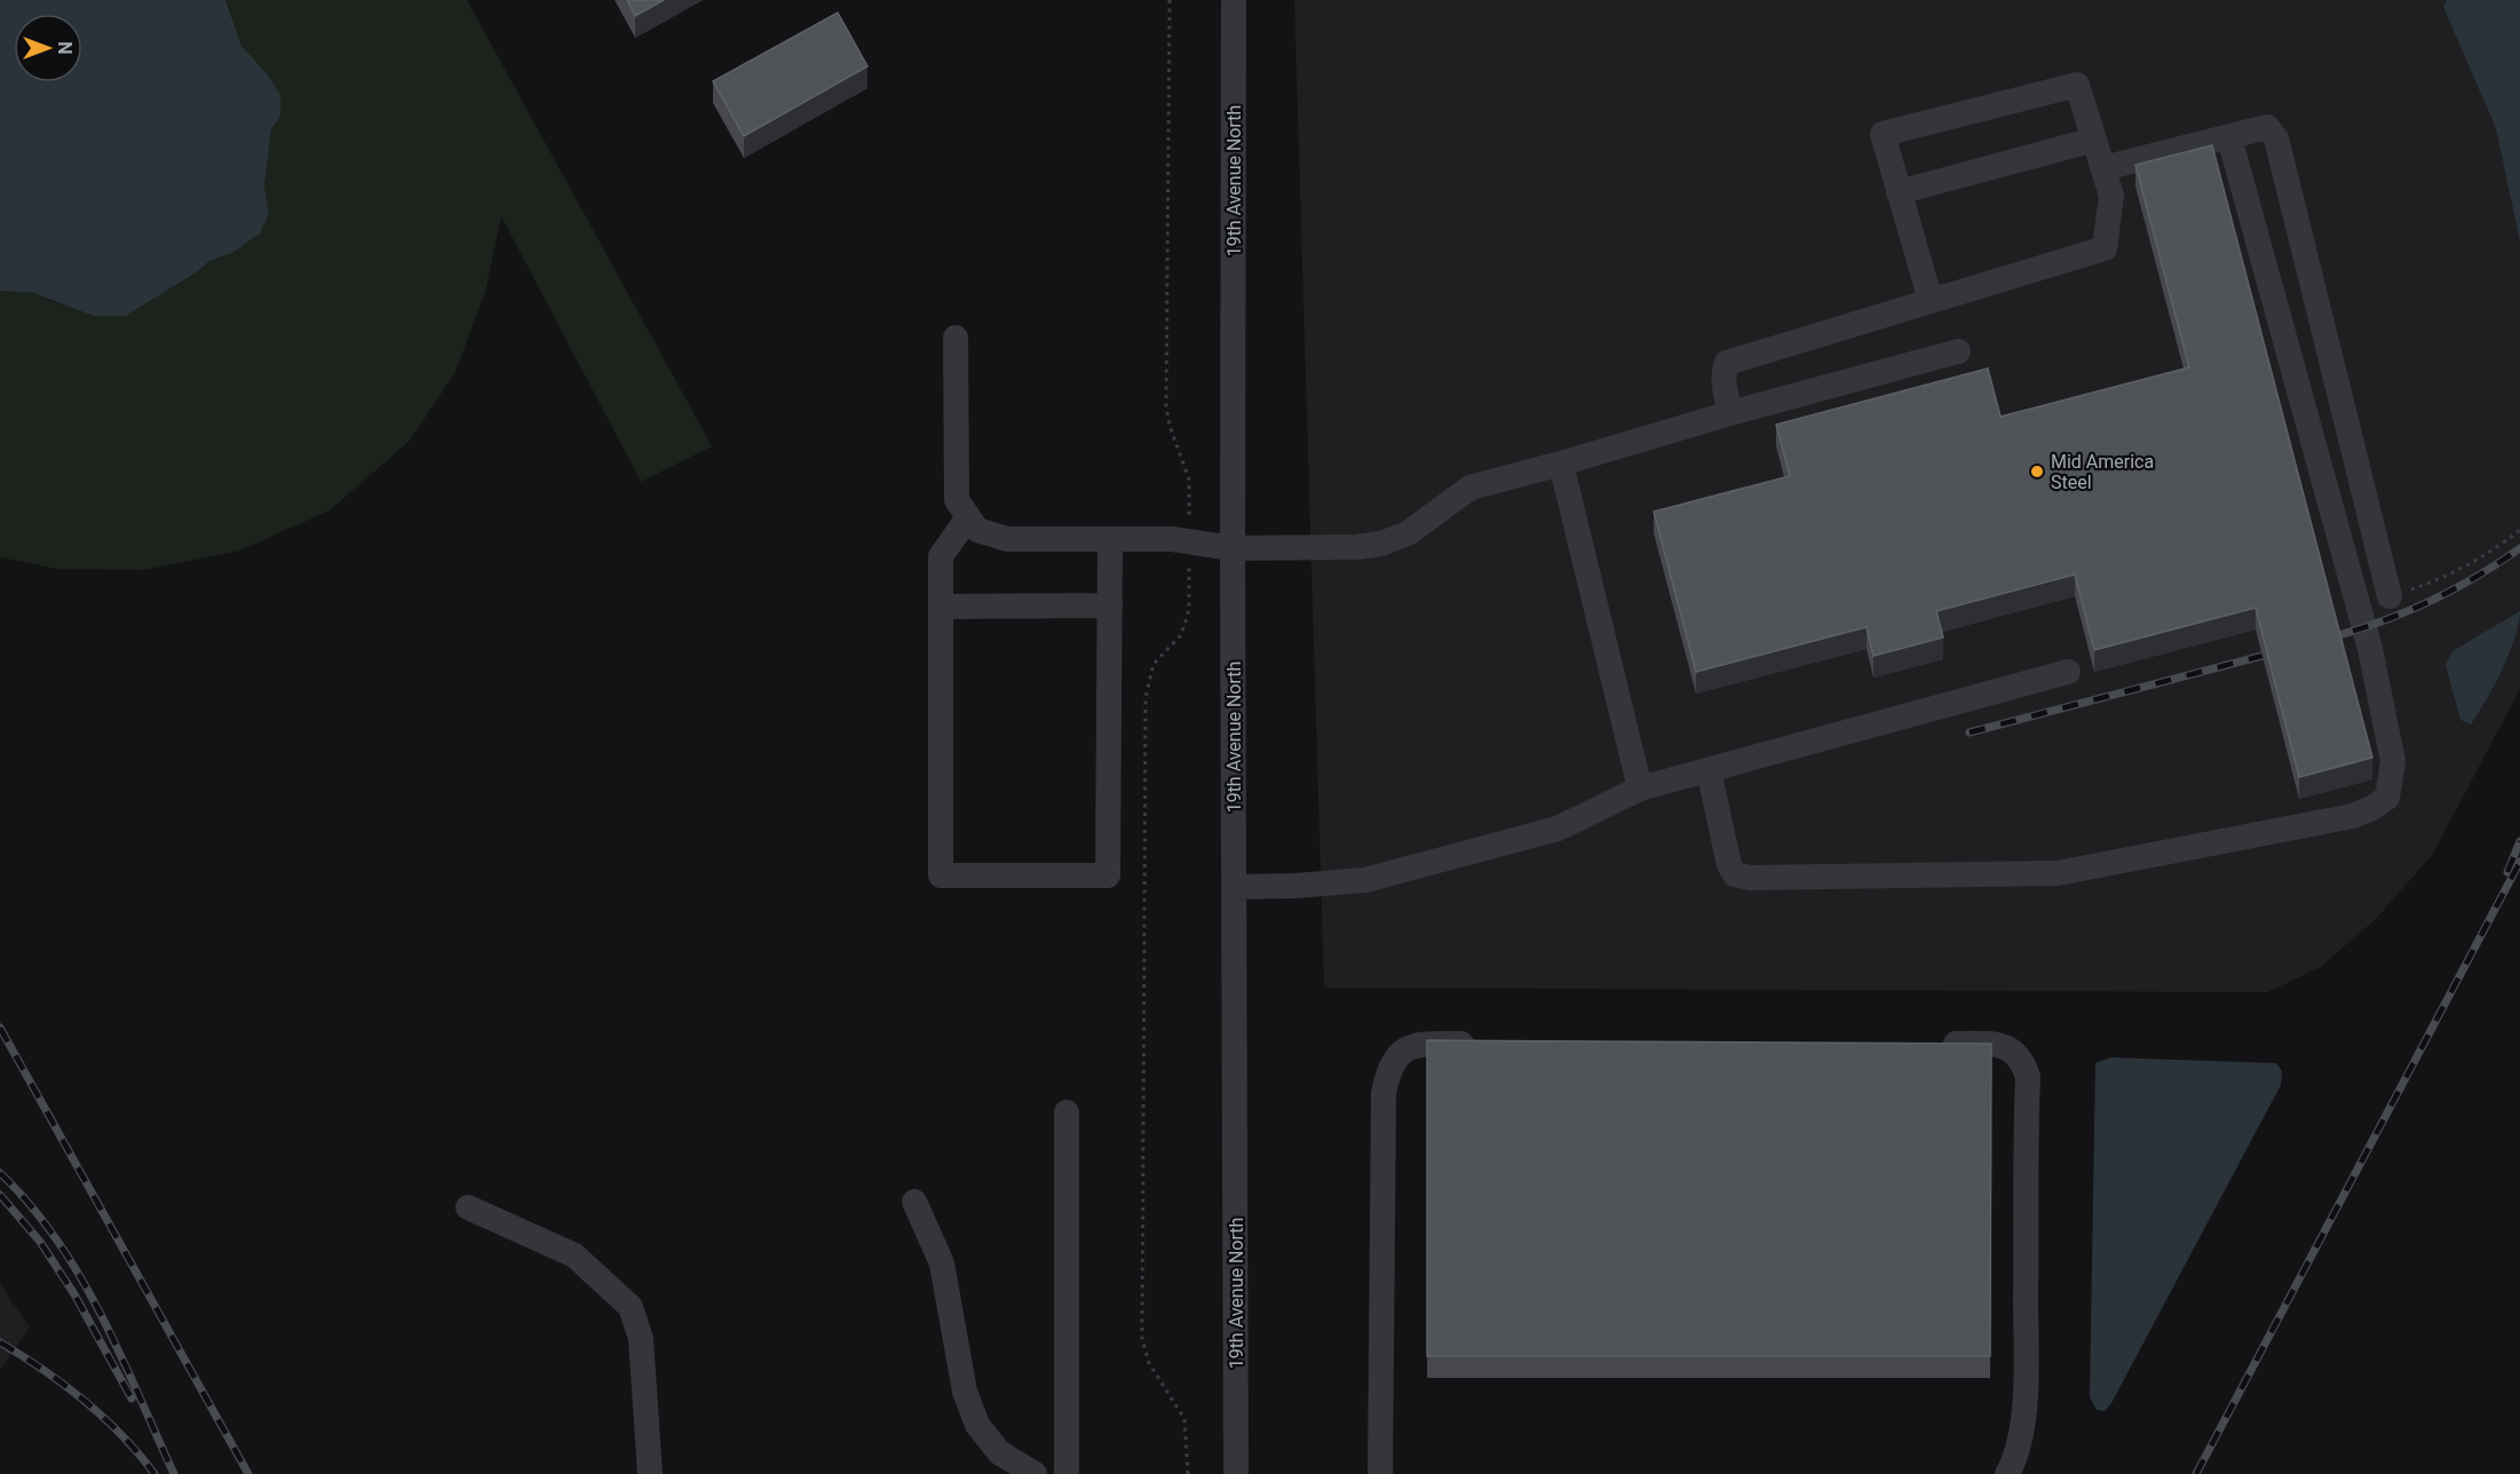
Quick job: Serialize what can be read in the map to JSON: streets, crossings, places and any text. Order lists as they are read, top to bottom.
{
  "streets": {
    "street": ["19th Avenue North"]
  },
  "places": ["Mid America Steel"],
  "north": "right"
}
